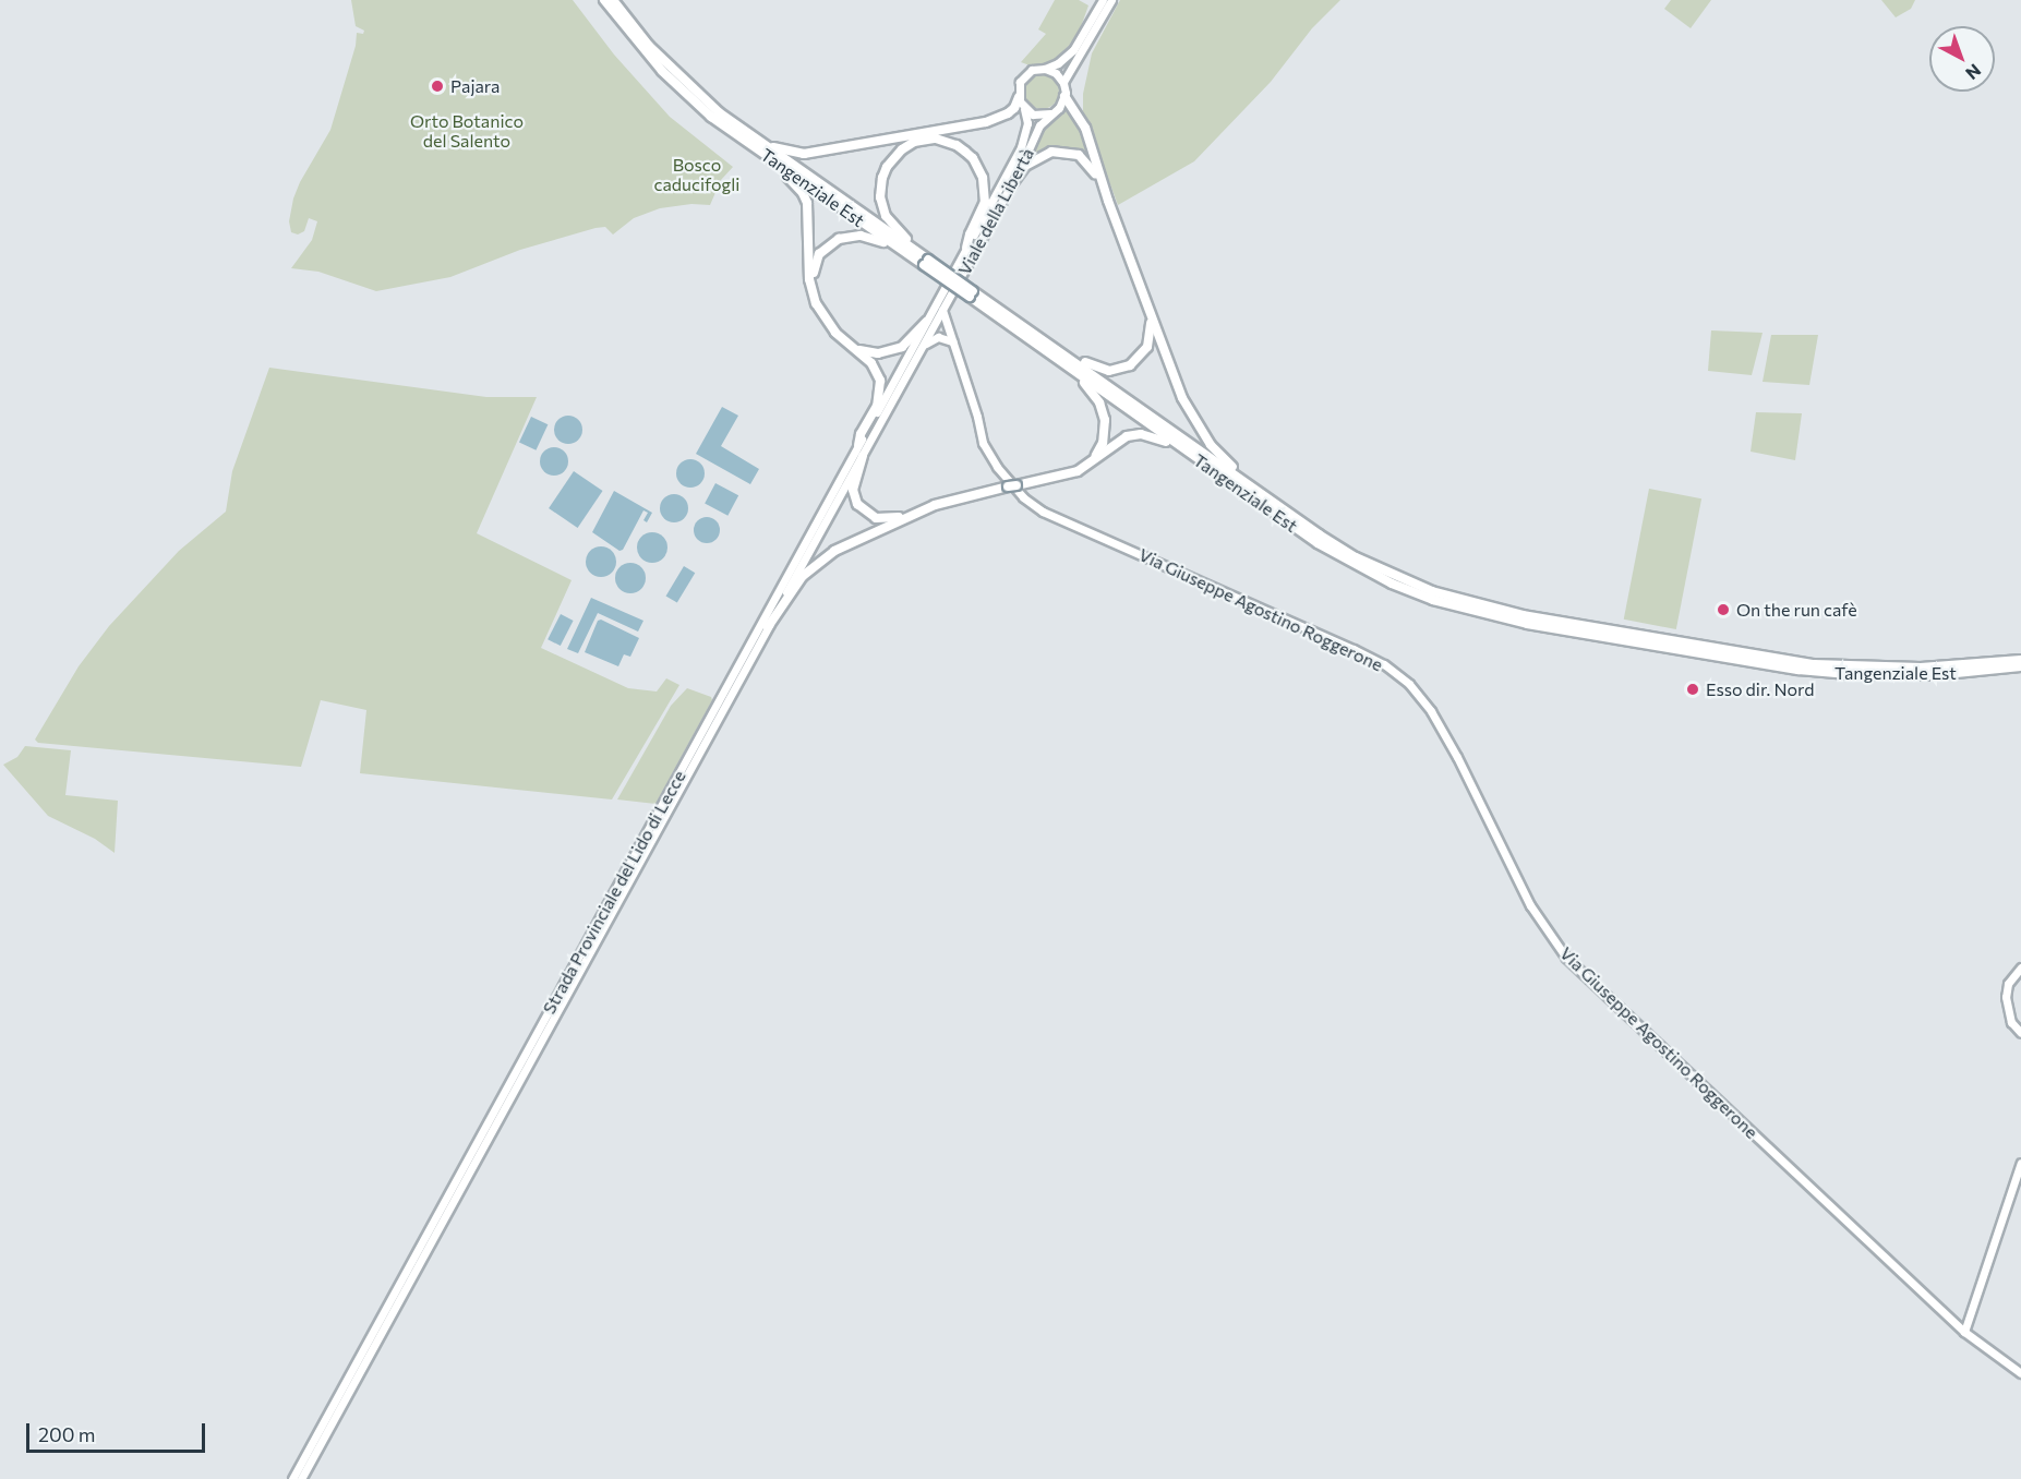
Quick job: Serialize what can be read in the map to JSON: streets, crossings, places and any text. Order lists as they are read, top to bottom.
{
  "streets": {
    "highway": ["Tangenziale Est"],
    "main road": ["Viale della Libertà", "Via Giuseppe Agostino Roggerone", "Strada Provinciale del Lido di Lecce"]
  },
  "crossings": [
    ["Viale della Libertà", "Via Giuseppe Agostino Roggerone"],
    ["Viale della Libertà", "Strada Provinciale del Lido di Lecce"],
    ["Via Giuseppe Agostino Roggerone", "Strada Provinciale del Lido di Lecce"]
  ],
  "parks": ["Orto Botanico del Salento", "Bosco caducifogli"],
  "places": ["Pajara", "On the run cafè", "Esso dir. Nord"],
  "scale_bar": "200 m",
  "north": "bottom right"
}
